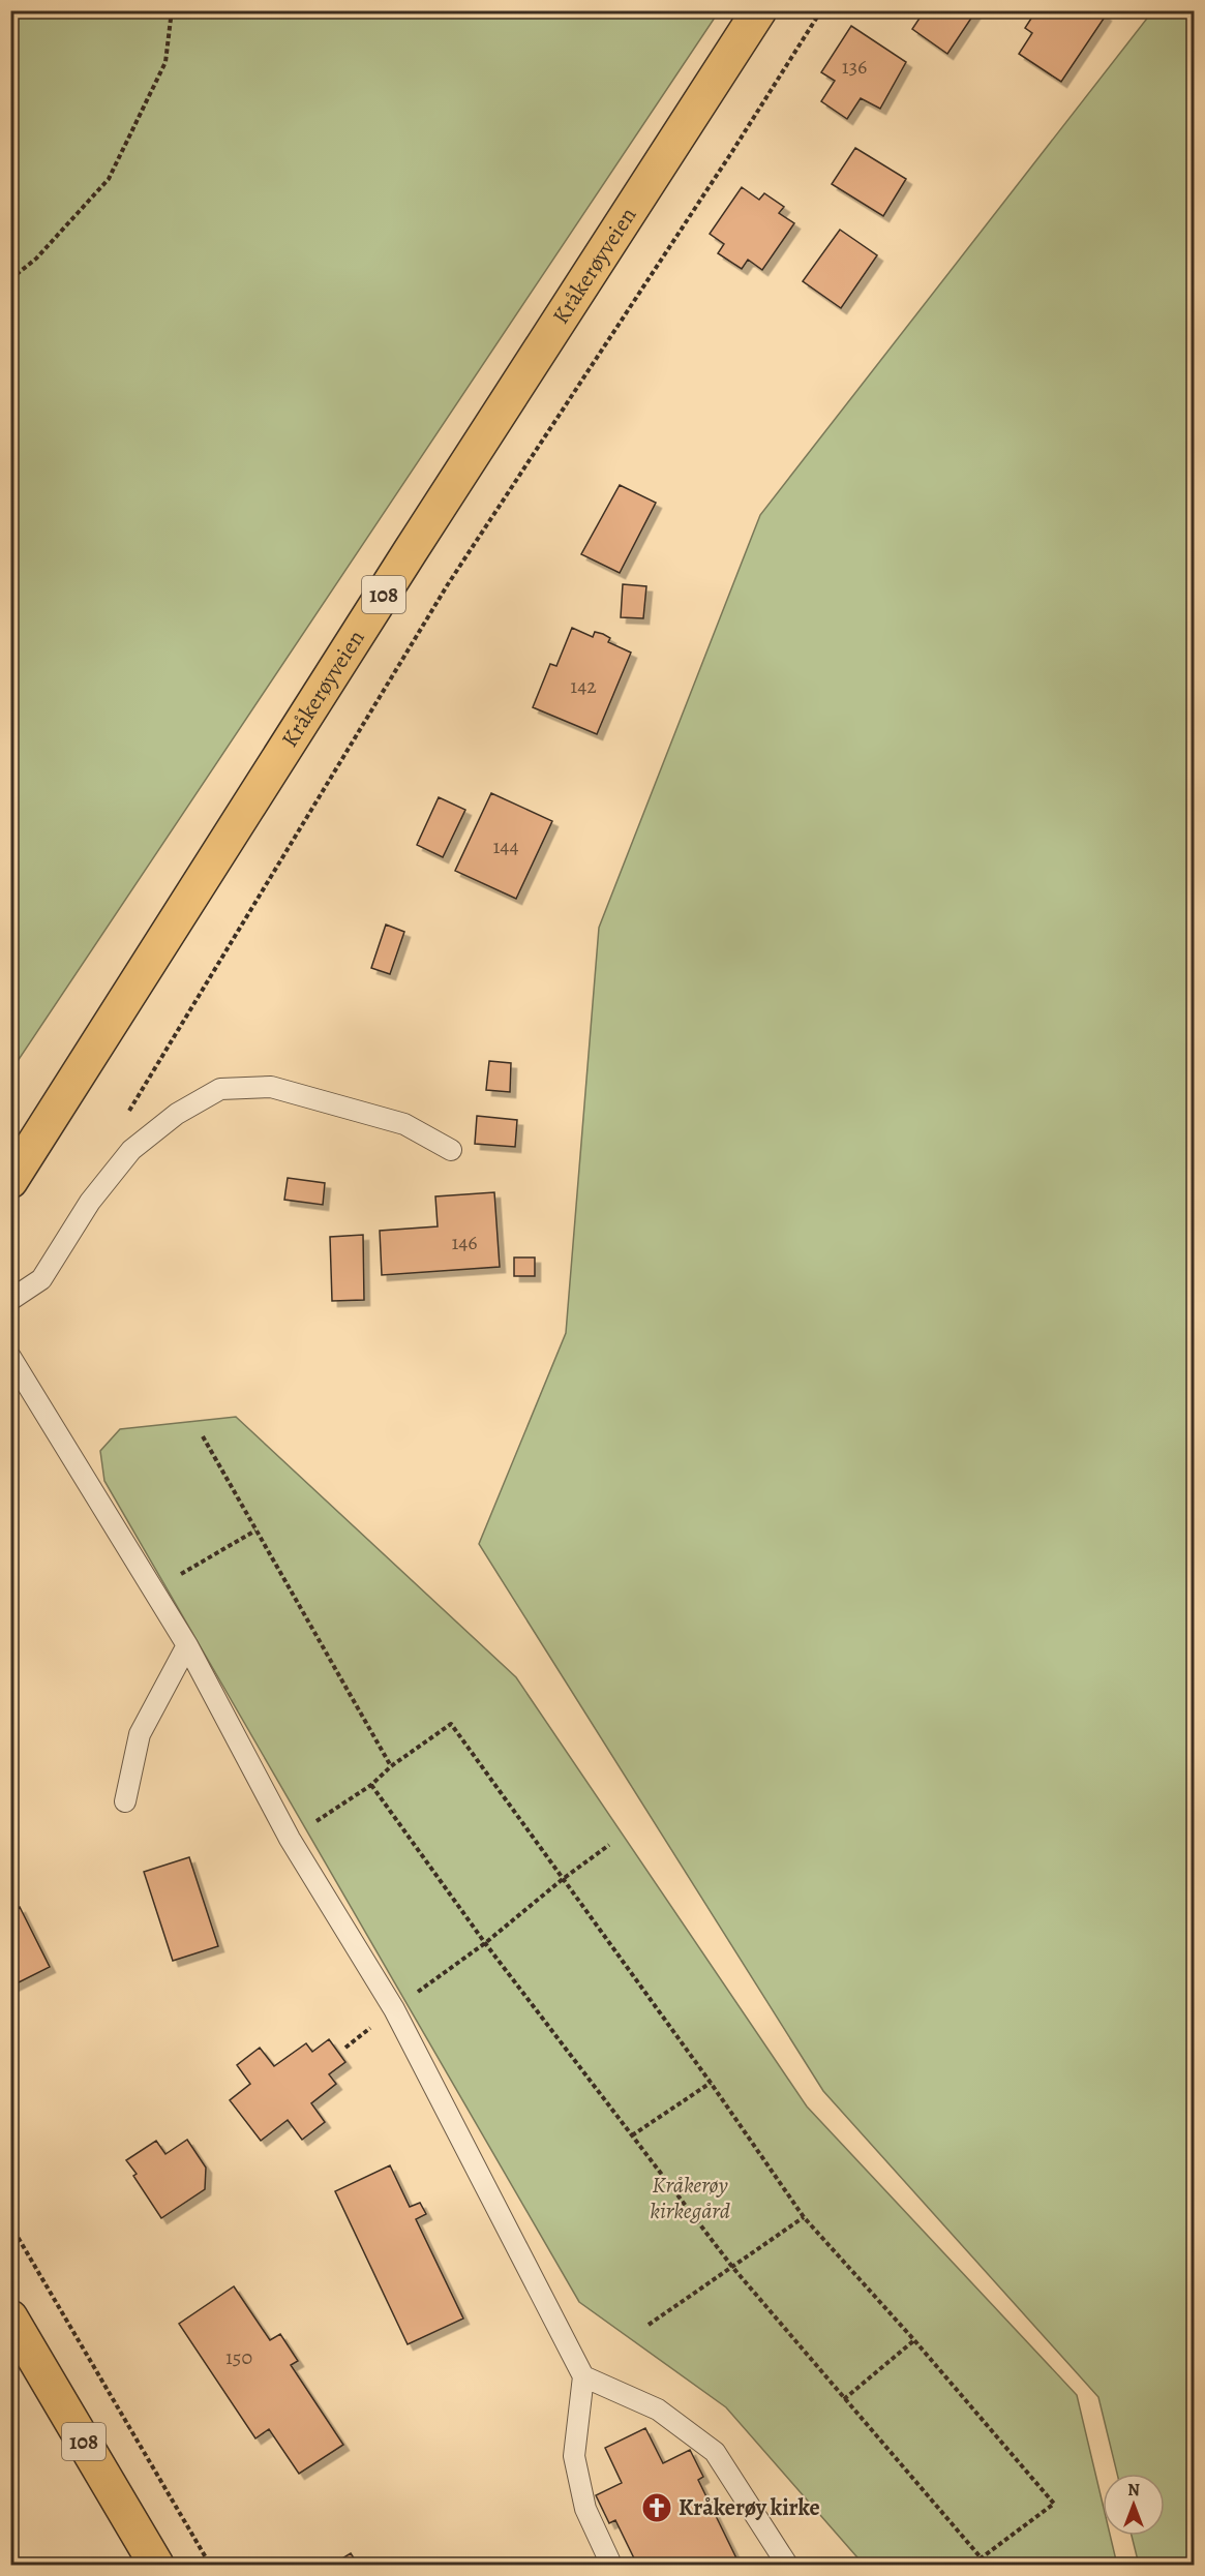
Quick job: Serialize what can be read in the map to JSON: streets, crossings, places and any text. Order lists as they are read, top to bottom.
{
  "streets": {
    "main road": ["Kråkerøyveien", "108"]
  },
  "parks": ["Kråkerøy kirkegård"],
  "places": {
    "church": ["Kråkerøy kirke"]
  },
  "house_numbers": [
    "136",
    "142",
    "144",
    "146",
    "150"
  ],
  "north": "top"
}
